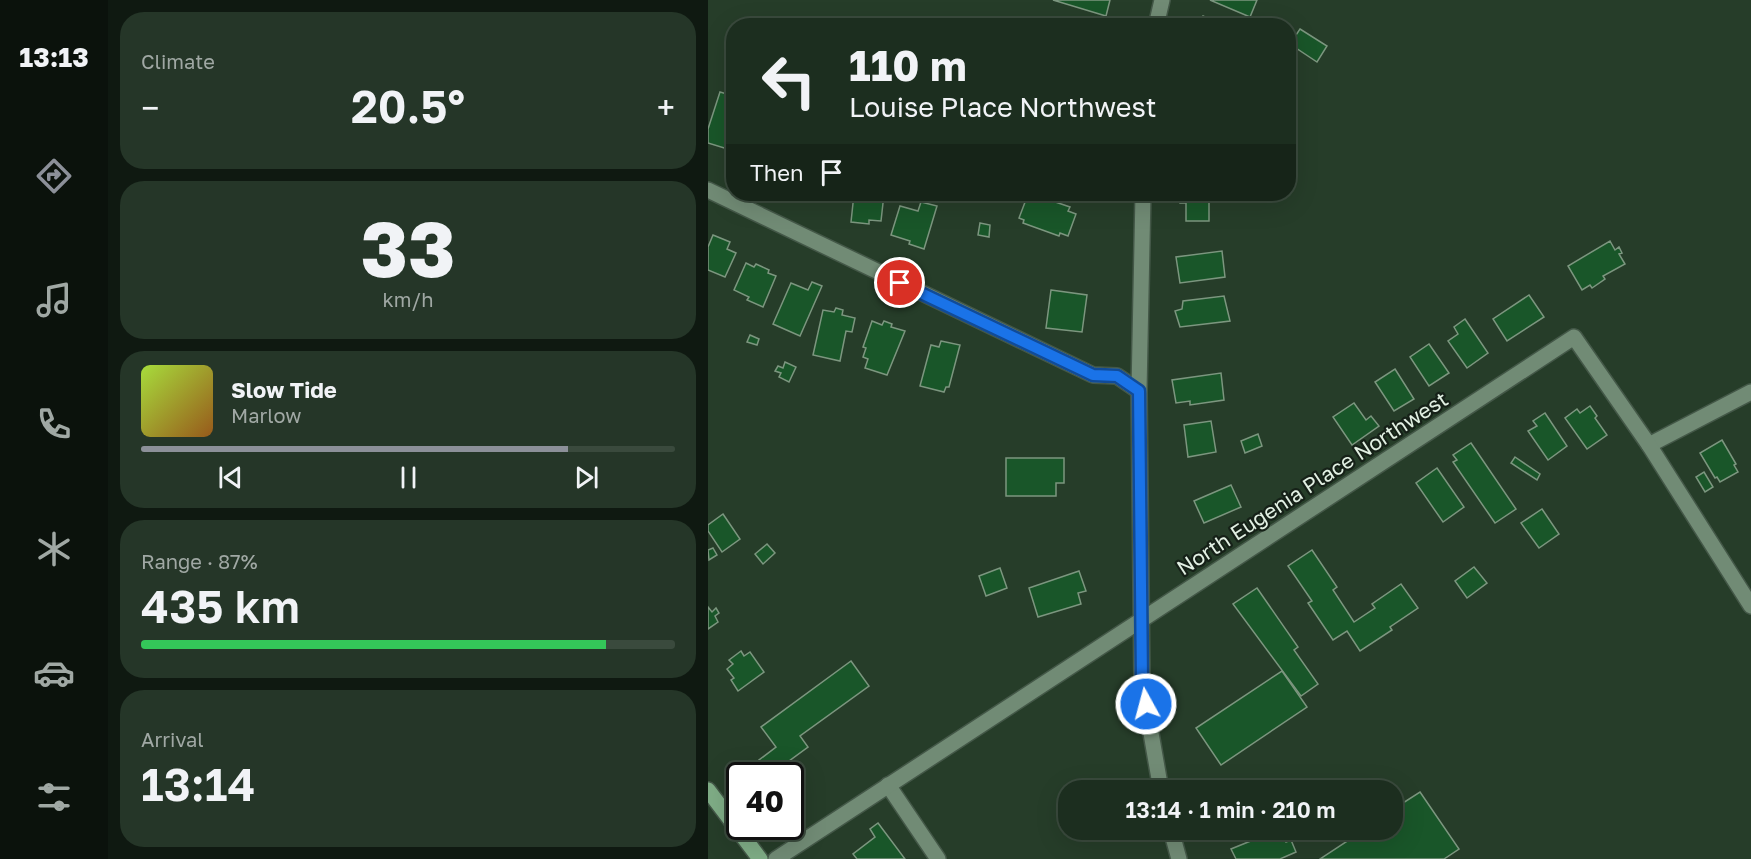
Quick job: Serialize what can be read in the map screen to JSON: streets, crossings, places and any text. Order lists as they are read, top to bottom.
{
  "streets": {
    "street": ["North Eugenia Place Northwest"]
  },
  "page": {
    "tabs": "13:13",
    "tile": [
      "Climate",
      ["33", "km/h"],
      ["Range · 87%", "435 km"],
      ["Arrival", "13:14"]
    ],
    "turn": ["110 m", "Louise Place Northwest"],
    "heat": ["−", "20.5°", "+"],
    "then": "Then",
    "song": ["Slow Tide", "Marlow"],
    "limit": "40",
    "trip": "13:14 · 1 min · 210 m"
  }
}
